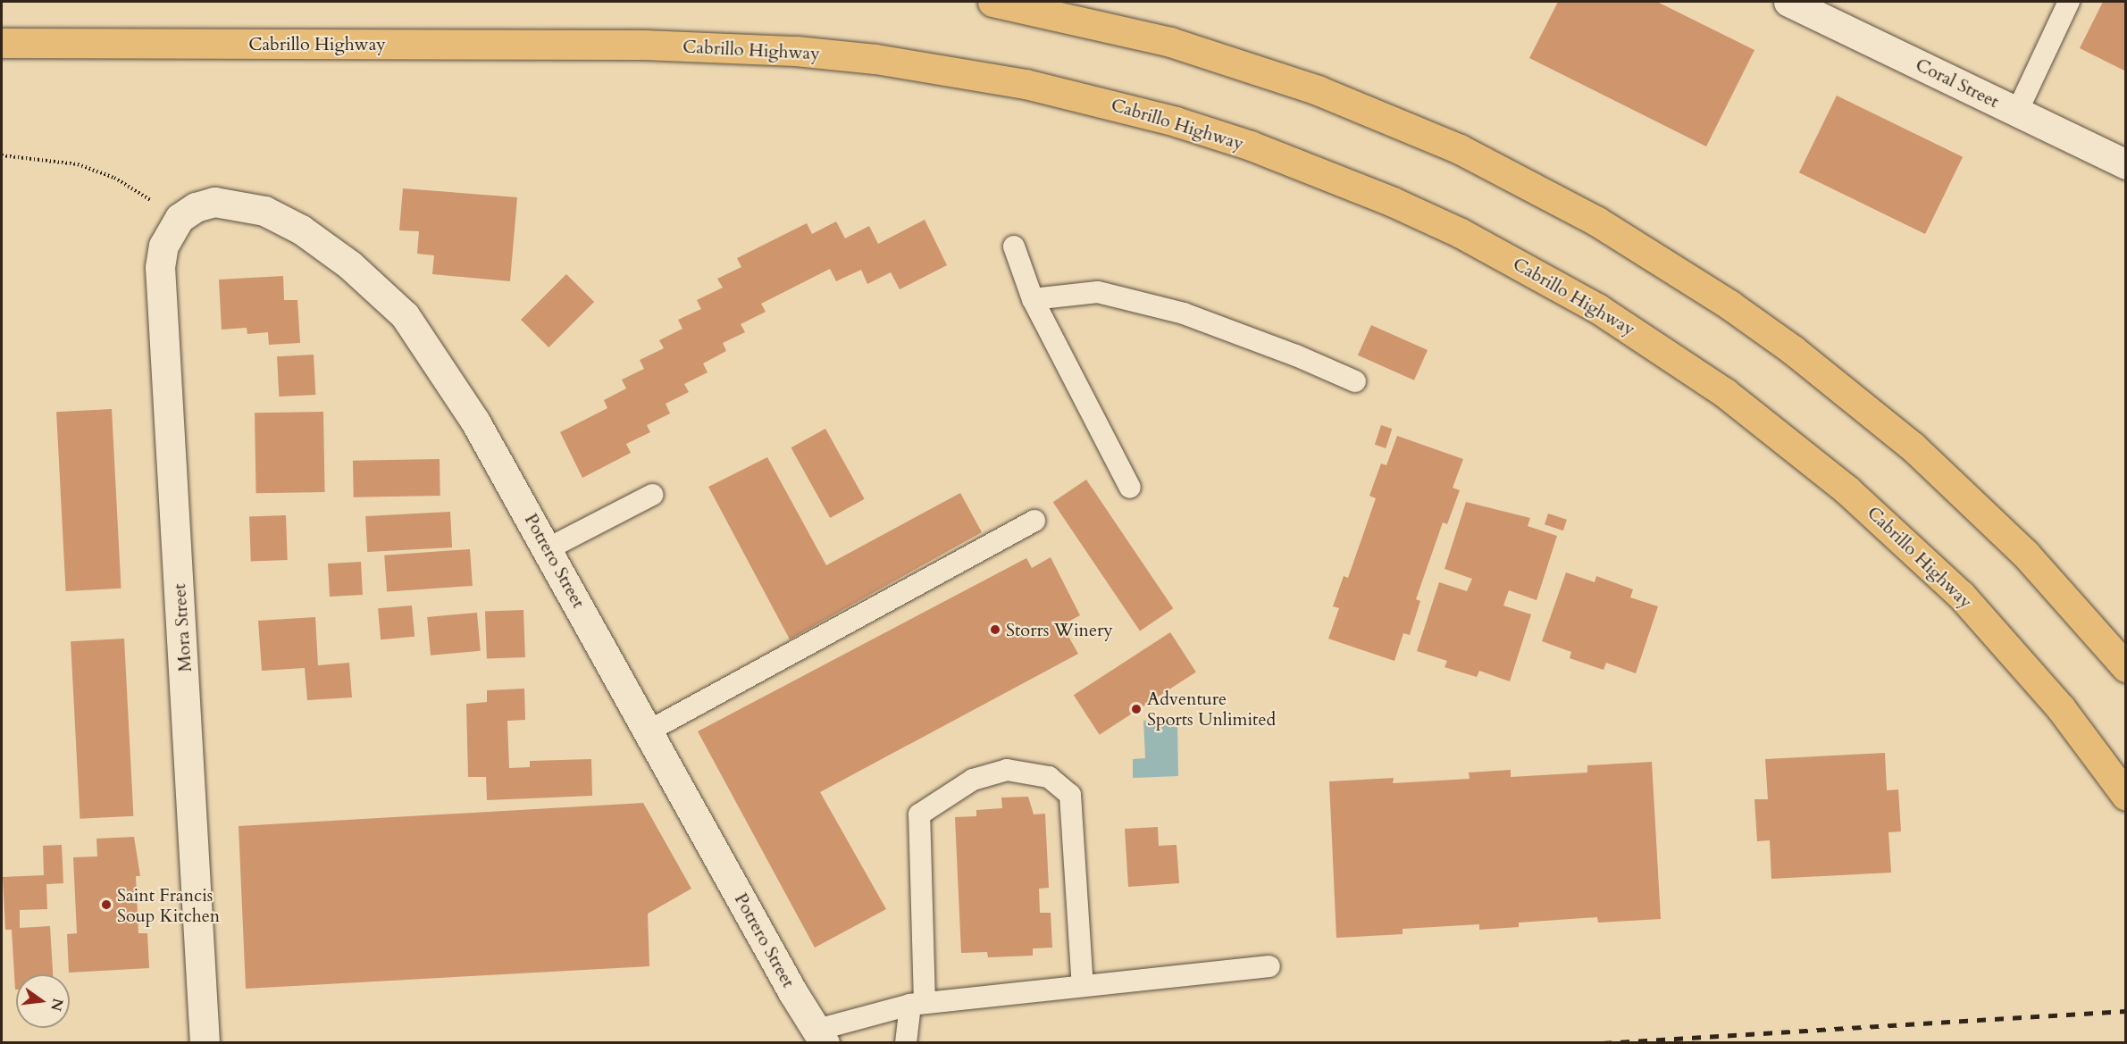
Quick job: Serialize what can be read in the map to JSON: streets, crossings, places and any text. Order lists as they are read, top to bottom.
{
  "streets": {
    "highway": ["Cabrillo Highway"],
    "street": ["Coral Street", "Potrero Street", "Mora Street"]
  },
  "crossings": [
    ["Potrero Street", "Mora Street"]
  ],
  "places": ["Storrs Winery", "Adventure Sports Unlimited", "Saint Francis Soup Kitchen"],
  "north": "right"
}
